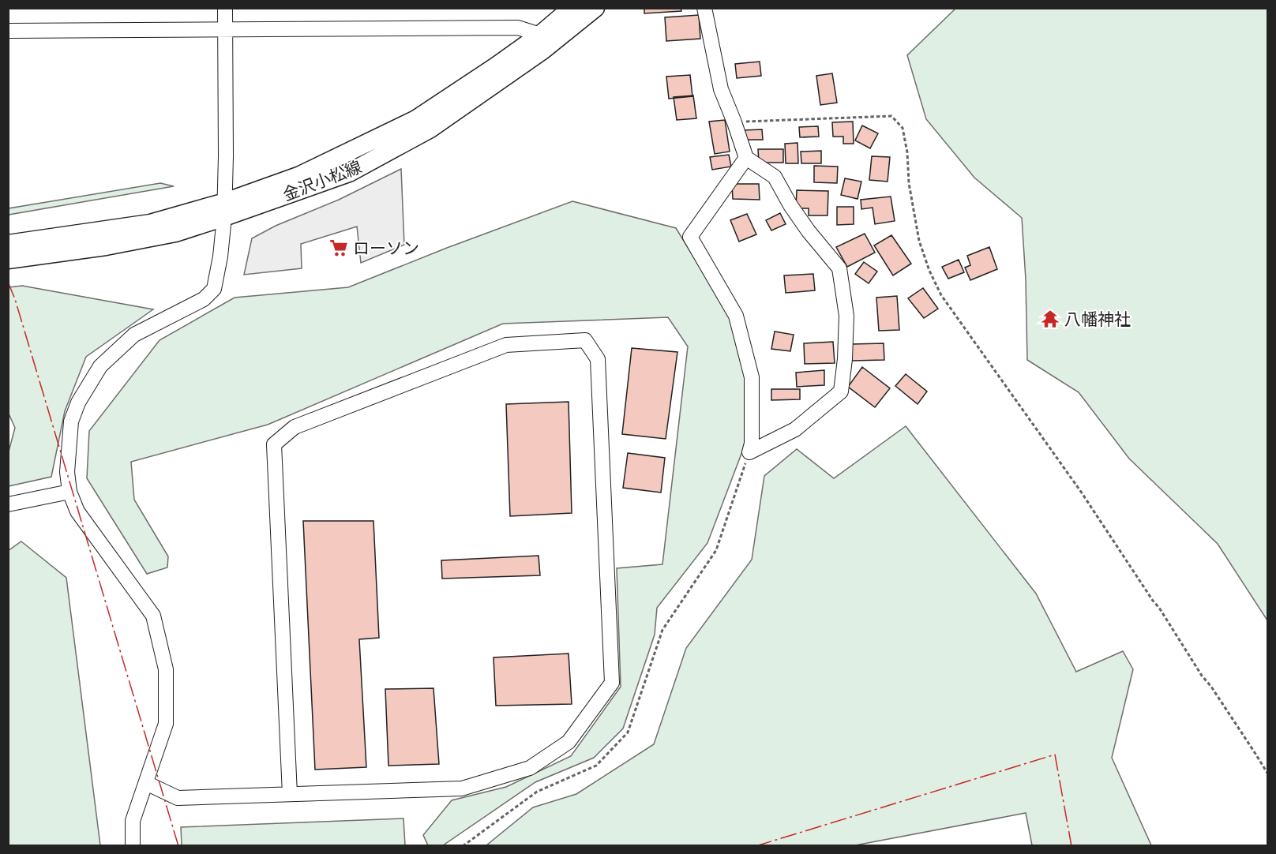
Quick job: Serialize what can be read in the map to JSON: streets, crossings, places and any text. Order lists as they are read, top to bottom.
{
  "streets": {
    "main road": ["金沢小松線"]
  },
  "places": {
    "supermarket": ["ローソン"],
    "temple": ["八幡神社"]
  }
}
